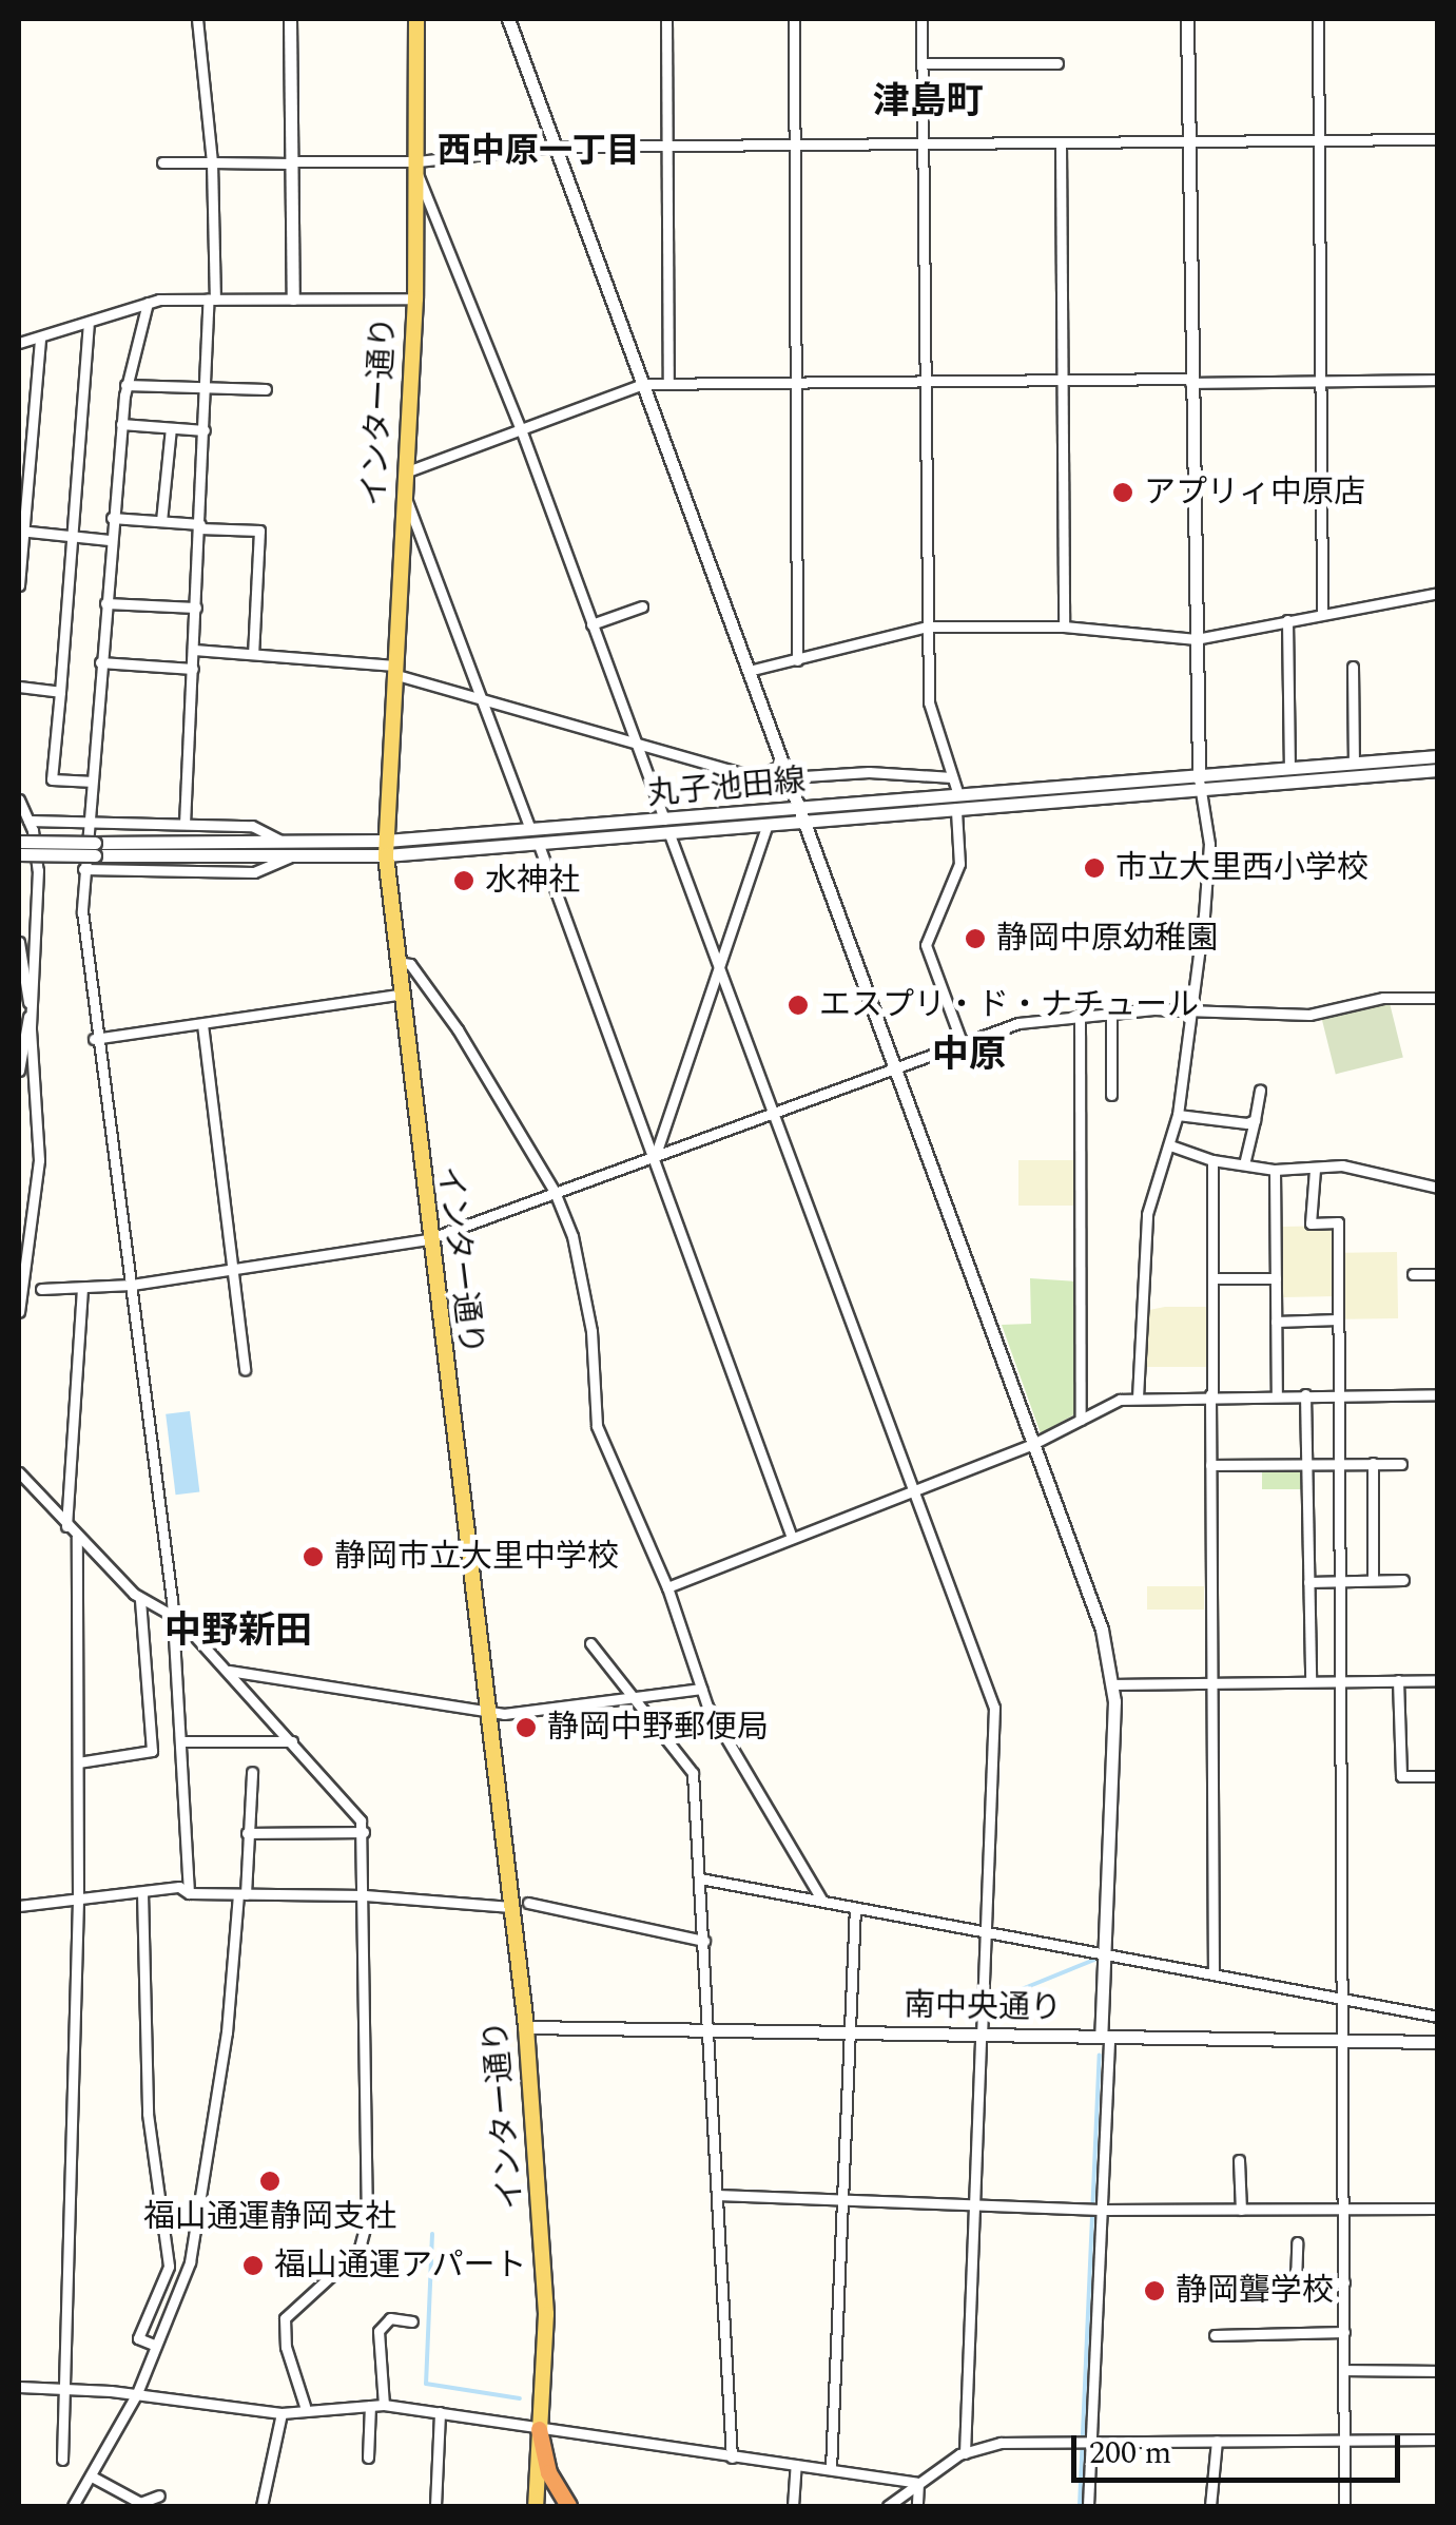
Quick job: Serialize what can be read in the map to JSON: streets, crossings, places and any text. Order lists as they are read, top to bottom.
{
  "streets": {
    "main road": ["インター通り"],
    "street": ["丸子池田線", "南中央通り"]
  },
  "crossings": [
    ["インター通り", "丸子池田線"],
    ["インター通り", "南中央通り"]
  ],
  "districts": [
    "津島町",
    "西中原一丁目",
    "中原",
    "中野新田"
  ],
  "places": [
    "アプリィ中原店",
    "市立大里西小学校",
    "水神社",
    "静岡中原幼稚園",
    "エスプリ・ド・ナチュール",
    "静岡市立大里中学校",
    "静岡中野郵便局",
    "福山通運静岡支社",
    "福山通運アパート",
    "静岡聾学校"
  ],
  "scale_bar": "200 m"
}
